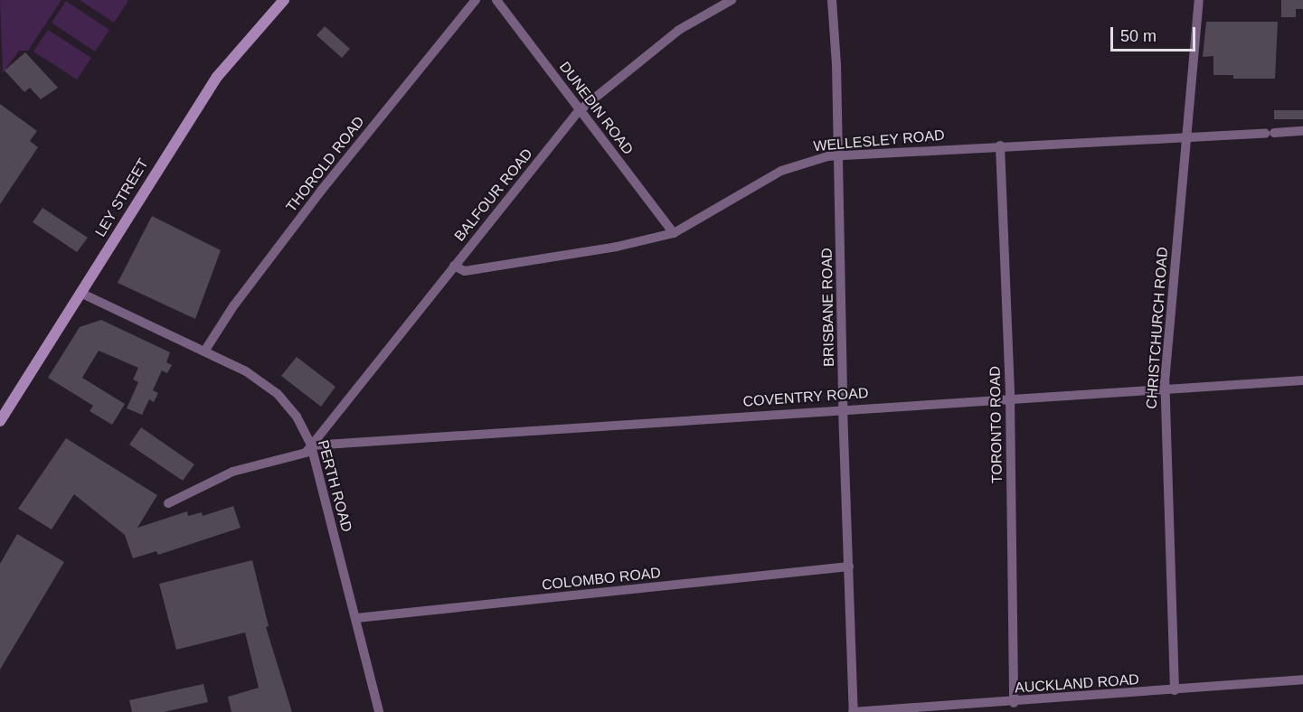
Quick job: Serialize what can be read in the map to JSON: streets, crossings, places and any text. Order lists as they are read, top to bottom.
{
  "streets": {
    "street": [
      "DUNEDIN ROAD",
      "WELLESLEY ROAD",
      "THOROLD ROAD",
      "BALFOUR ROAD",
      "LEY STREET",
      "BRISBANE ROAD",
      "CHRISTCHURCH ROAD",
      "COVENTRY ROAD",
      "TORONTO ROAD",
      "PERTH ROAD",
      "COLOMBO ROAD",
      "AUCKLAND ROAD"
    ]
  },
  "crossings": [
    ["DUNEDIN ROAD", "WELLESLEY ROAD"],
    ["DUNEDIN ROAD", "BALFOUR ROAD"],
    ["WELLESLEY ROAD", "BALFOUR ROAD"],
    ["WELLESLEY ROAD", "BRISBANE ROAD"],
    ["WELLESLEY ROAD", "CHRISTCHURCH ROAD"],
    ["WELLESLEY ROAD", "TORONTO ROAD"],
    ["THOROLD ROAD", "PERTH ROAD"],
    ["BALFOUR ROAD", "COVENTRY ROAD"],
    ["BALFOUR ROAD", "PERTH ROAD"],
    ["LEY STREET", "PERTH ROAD"],
    ["BRISBANE ROAD", "COVENTRY ROAD"],
    ["BRISBANE ROAD", "COLOMBO ROAD"],
    ["BRISBANE ROAD", "AUCKLAND ROAD"],
    ["CHRISTCHURCH ROAD", "COVENTRY ROAD"],
    ["CHRISTCHURCH ROAD", "AUCKLAND ROAD"],
    ["COVENTRY ROAD", "TORONTO ROAD"],
    ["COVENTRY ROAD", "PERTH ROAD"],
    ["TORONTO ROAD", "AUCKLAND ROAD"],
    ["PERTH ROAD", "COLOMBO ROAD"]
  ],
  "scale_bar": "50 m"
}
